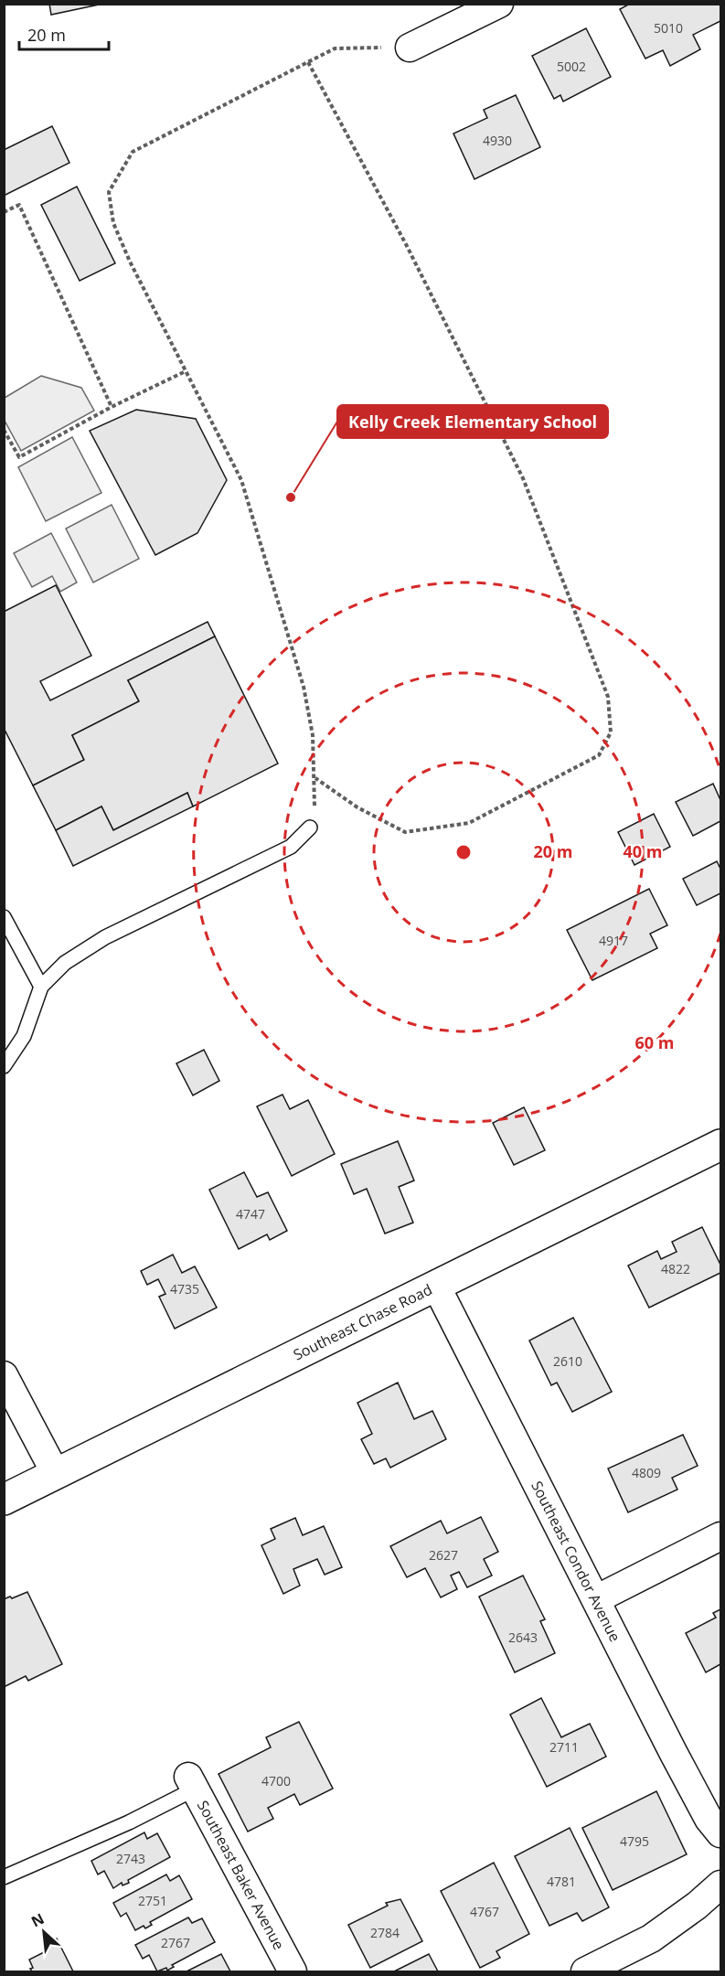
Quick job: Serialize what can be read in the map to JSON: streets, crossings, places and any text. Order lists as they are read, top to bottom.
{
  "streets": {
    "street": ["Southeast Chase Road", "Southeast Condor Avenue", "Southeast Baker Avenue"]
  },
  "crossings": [
    ["Southeast Chase Road", "Southeast Condor Avenue"]
  ],
  "places": ["Kelly Creek Elementary School"],
  "house_numbers": [
    "5010",
    "5002",
    "4930",
    "4917",
    "4747",
    "4822",
    "4735",
    "2610",
    "4809",
    "2627",
    "2643",
    "2711",
    "4700",
    "4795",
    "2743",
    "4781",
    "2751",
    "4767",
    "2784",
    "2767"
  ],
  "scale_bar": "20 m",
  "north": "top left",
  "rings": ["20 m", "40 m", "60 m"]
}
